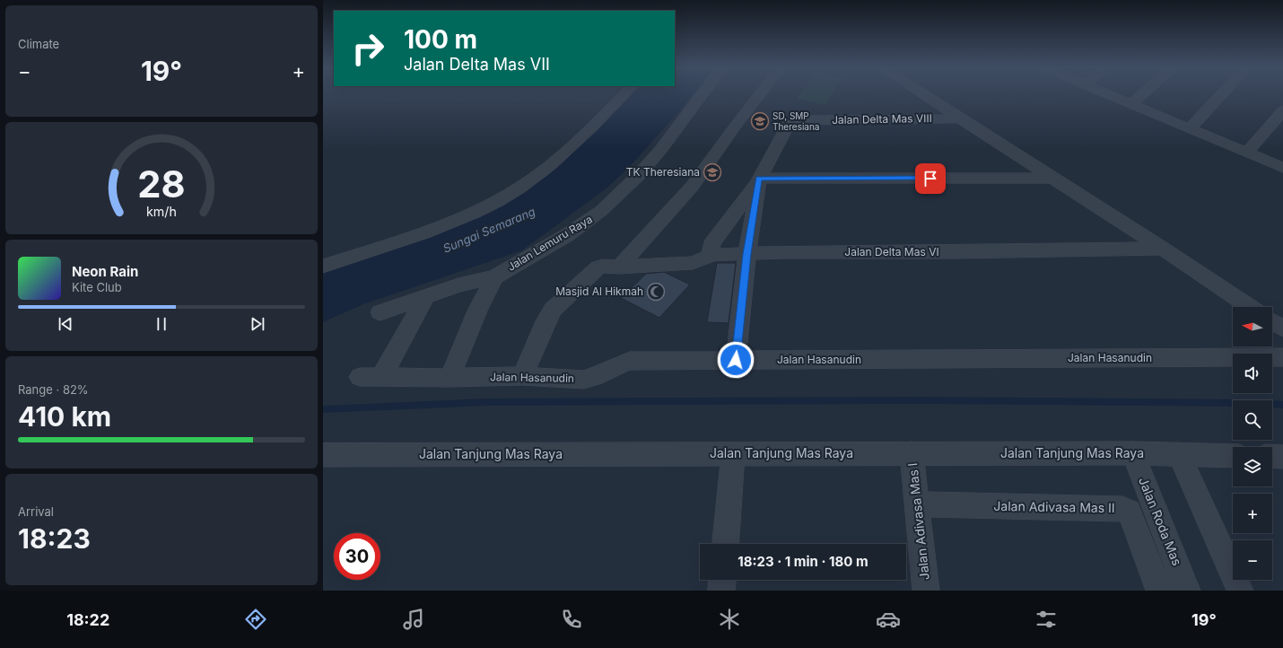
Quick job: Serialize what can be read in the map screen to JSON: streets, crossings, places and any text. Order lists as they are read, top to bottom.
{
  "streets": {
    "street": [
      "Jalan Delta Mas VIII",
      "Jalan Lemuru Raya",
      "Jalan Delta Mas VI",
      "Jalan Hasanudin",
      "Jalan Tanjung Mas Raya",
      "Jalan Adivasa Mas II",
      "Jalan Adivasa Mas I",
      "Jalan Roda Mas"
    ]
  },
  "crossings": [
    ["Jalan Delta Mas VIII", "Jalan Delta Mas VI"],
    ["Jalan Delta Mas VIII", "Jalan Hasanudin"],
    ["Jalan Delta Mas VI", "Jalan Hasanudin"],
    ["Jalan Tanjung Mas Raya", "Jalan Adivasa Mas I"],
    ["Jalan Tanjung Mas Raya", "Jalan Roda Mas"],
    ["Jalan Adivasa Mas II", "Jalan Adivasa Mas I"]
  ],
  "water": ["Sungai Semarang"],
  "places": {
    "school or university": ["SD, SMP Theresiana", "TK Theresiana"],
    "mosque": ["Masjid Al Hikmah"]
  },
  "north": "left",
  "page": {
    "tile": [
      "Climate",
      ["Range · 82%", "410 km"],
      ["Arrival", "18:23"]
    ],
    "turn": ["100 m", "Jalan Delta Mas VII"],
    "heat": ["−", "19°", "+"],
    "song": ["Neon Rain", "Kite Club"],
    "map_buttons": ["+", "−"],
    "limit": "30",
    "trip": "18:23 · 1 min · 180 m",
    "tabs": ["18:22", "19°"],
    "gauge": ["28", "km/h"]
  }
}
